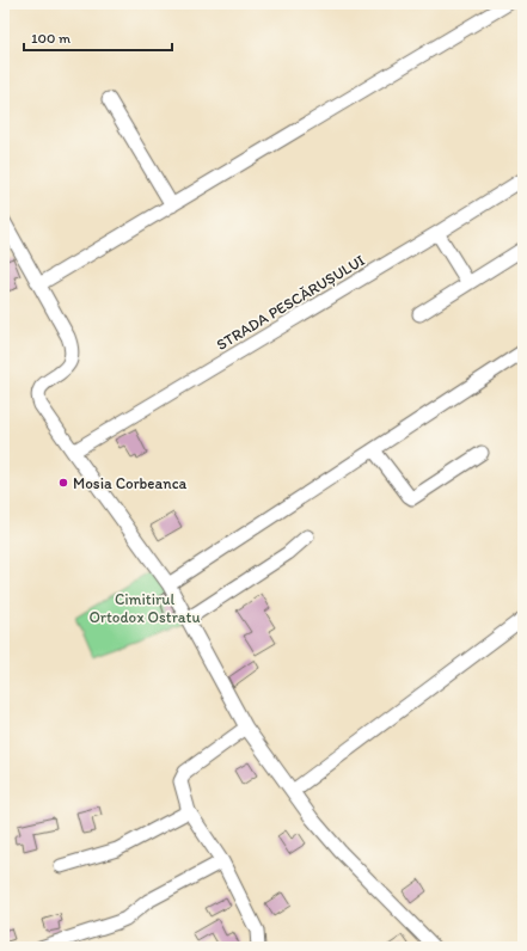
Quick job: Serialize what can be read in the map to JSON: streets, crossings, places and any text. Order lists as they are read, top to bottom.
{
  "streets": {
    "street": ["STRADA PESCĂRUȘULUI"]
  },
  "parks": ["Cimitirul Ortodox Ostratu"],
  "places": ["Mosia Corbeanca"],
  "scale_bar": "100 m"
}
